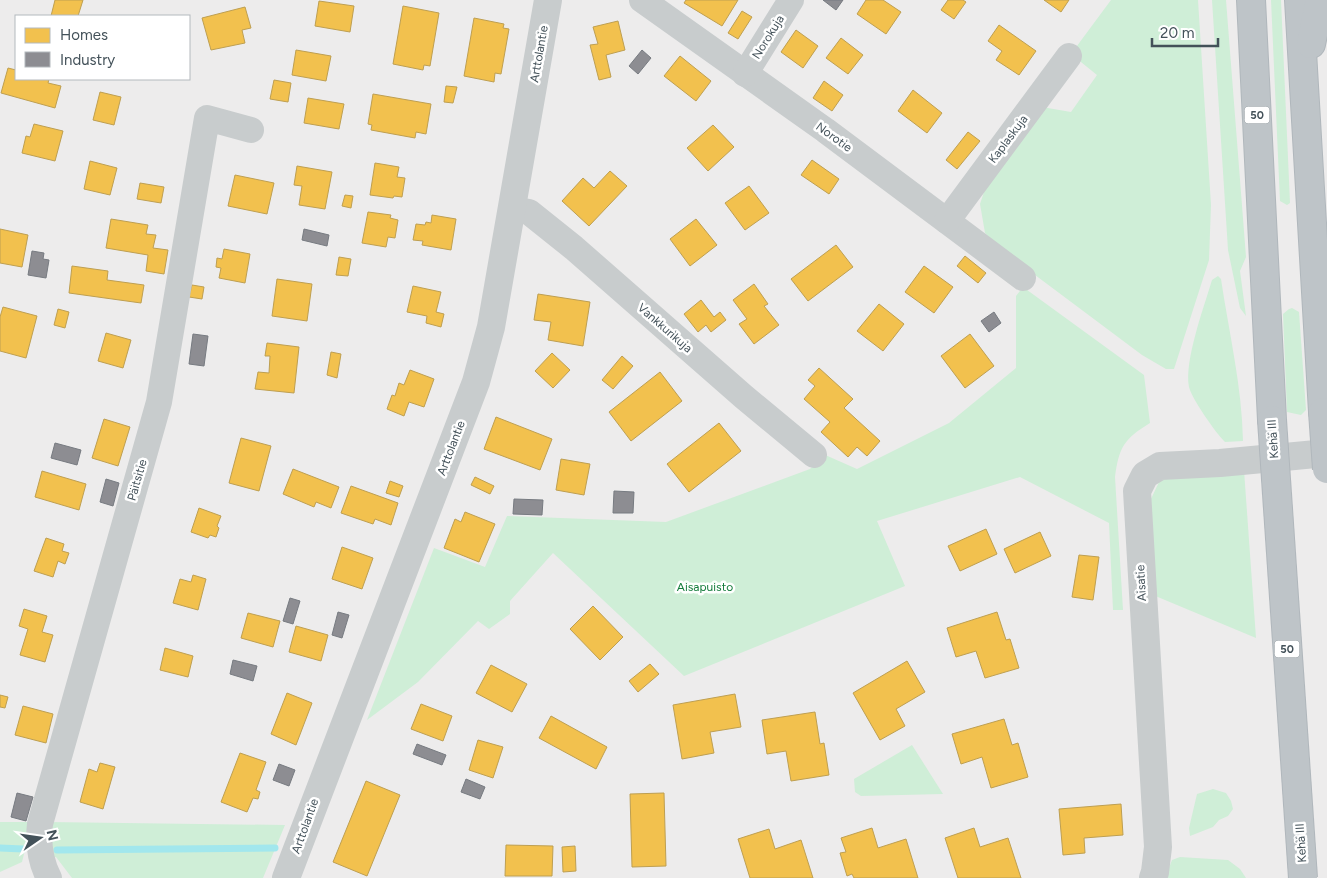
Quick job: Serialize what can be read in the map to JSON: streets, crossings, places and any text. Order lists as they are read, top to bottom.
{
  "streets": {
    "highway": ["50", "Kehä III"],
    "street": [
      "Norokuja",
      "Arttolantie",
      "Norotie",
      "Kaplaskuja",
      "Vankkurikuja",
      "Päitsitie",
      "Aisatie"
    ]
  },
  "crossings": [
    ["Norokuja", "Norotie"],
    ["Arttolantie", "Vankkurikuja"],
    ["Norotie", "Kaplaskuja"]
  ],
  "parks": ["Aisapuisto"],
  "legend": ["Homes", "Industry"],
  "scale_bar": "20 m",
  "north": "right"
}
